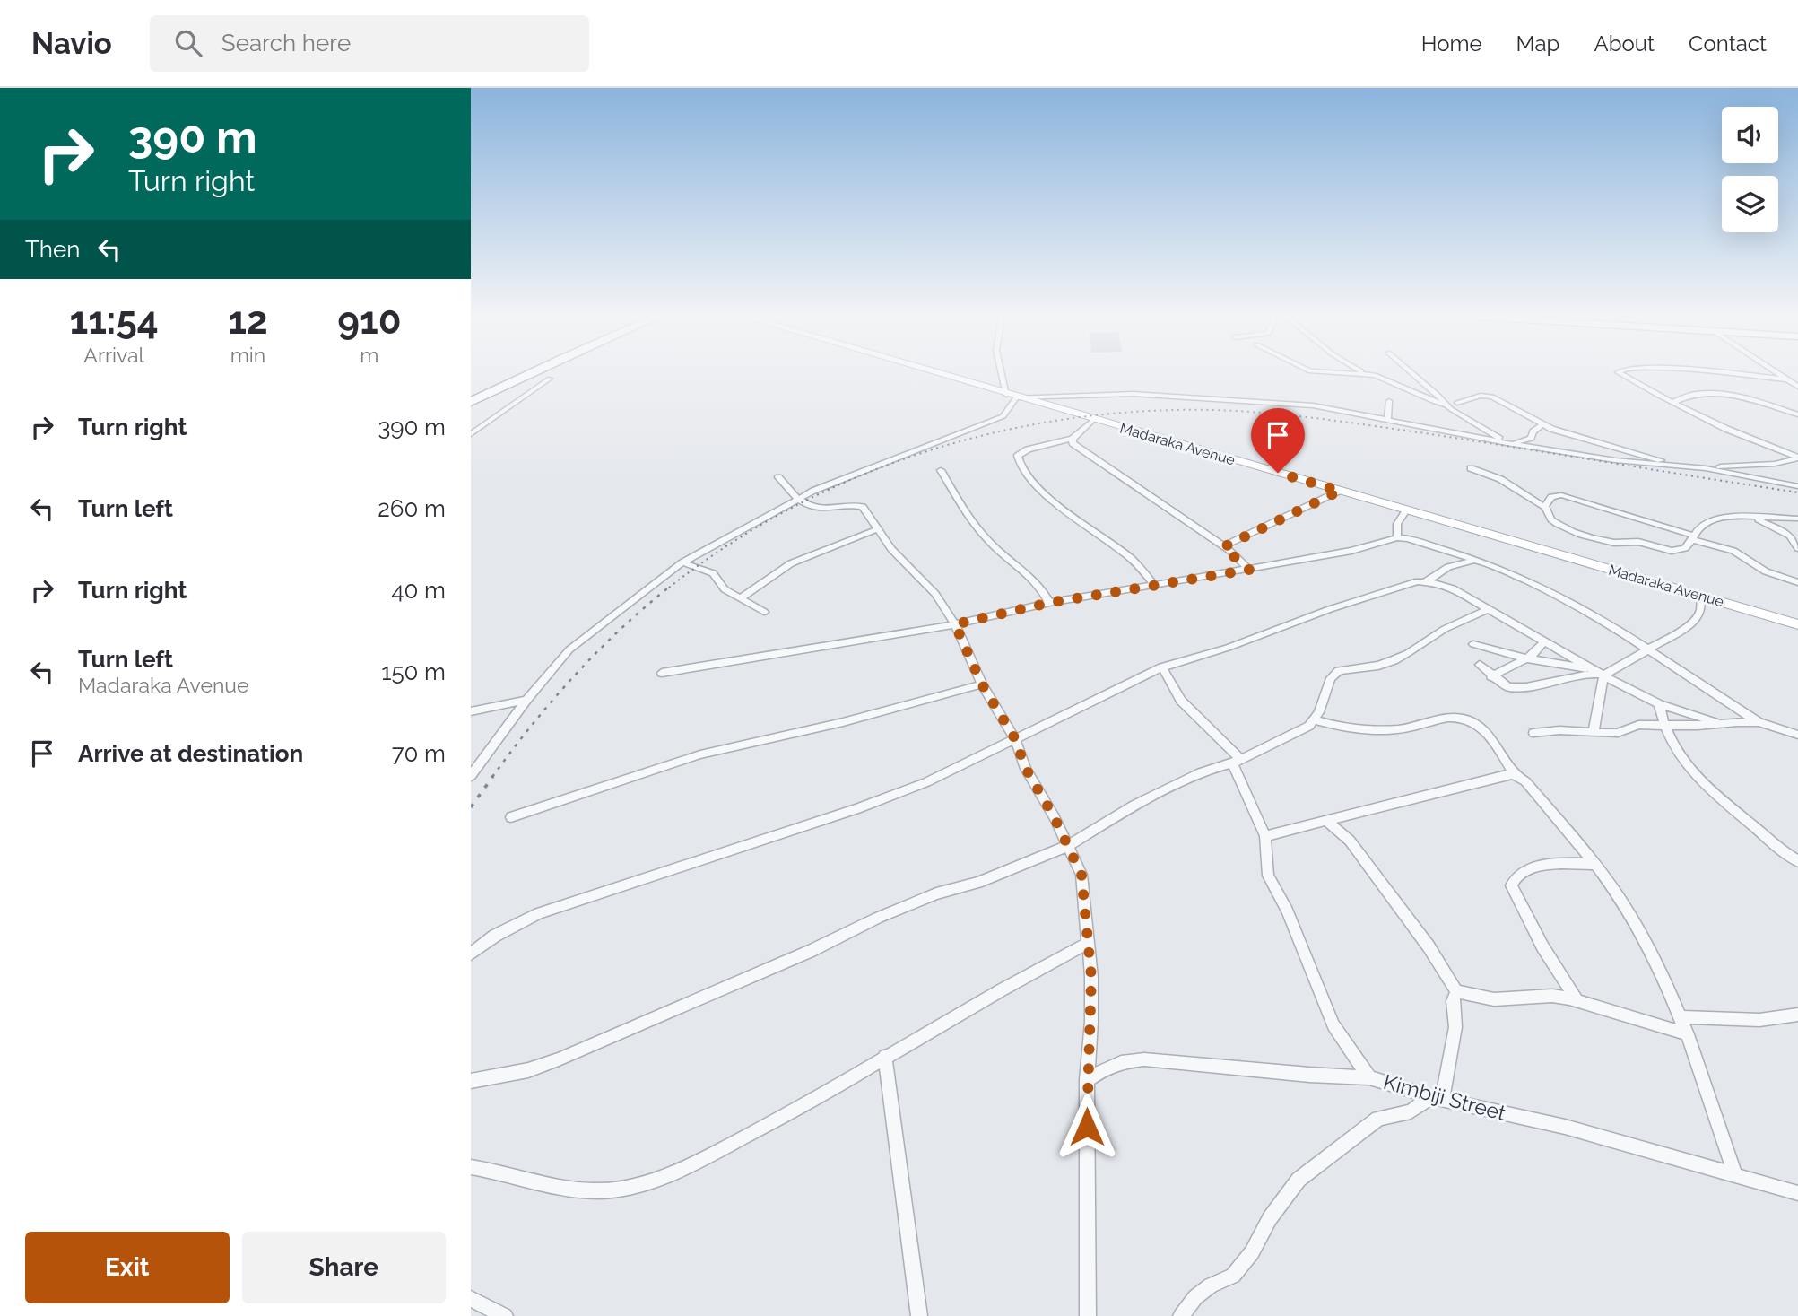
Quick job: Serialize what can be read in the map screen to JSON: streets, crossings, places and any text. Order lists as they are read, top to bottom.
{
  "streets": {
    "main road": ["Madaraka Avenue"],
    "street": ["Kimbiji Street"]
  },
  "page": {
    "header": "Navio",
    "search": "Search here",
    "nav": [
      "Home",
      "Map",
      "About",
      "Contact"
    ],
    "turn": ["390 m", "Turn right"],
    "then": "Then",
    "eta": [
      "11:54",
      "Arrival",
      "12",
      "min",
      "910",
      "m"
    ],
    "list": [
      {
        "name": "Turn right",
        "value": "390 m"
      },
      {
        "name": "Turn left",
        "value": "260 m"
      },
      {
        "name": "Turn right",
        "value": "40 m"
      },
      {
        "name": "Turn left",
        "note": "Madaraka Avenue",
        "value": "150 m"
      },
      {
        "name": "Arrive at destination",
        "value": "70 m"
      }
    ],
    "buttons": ["Exit", "Share"]
  }
}
